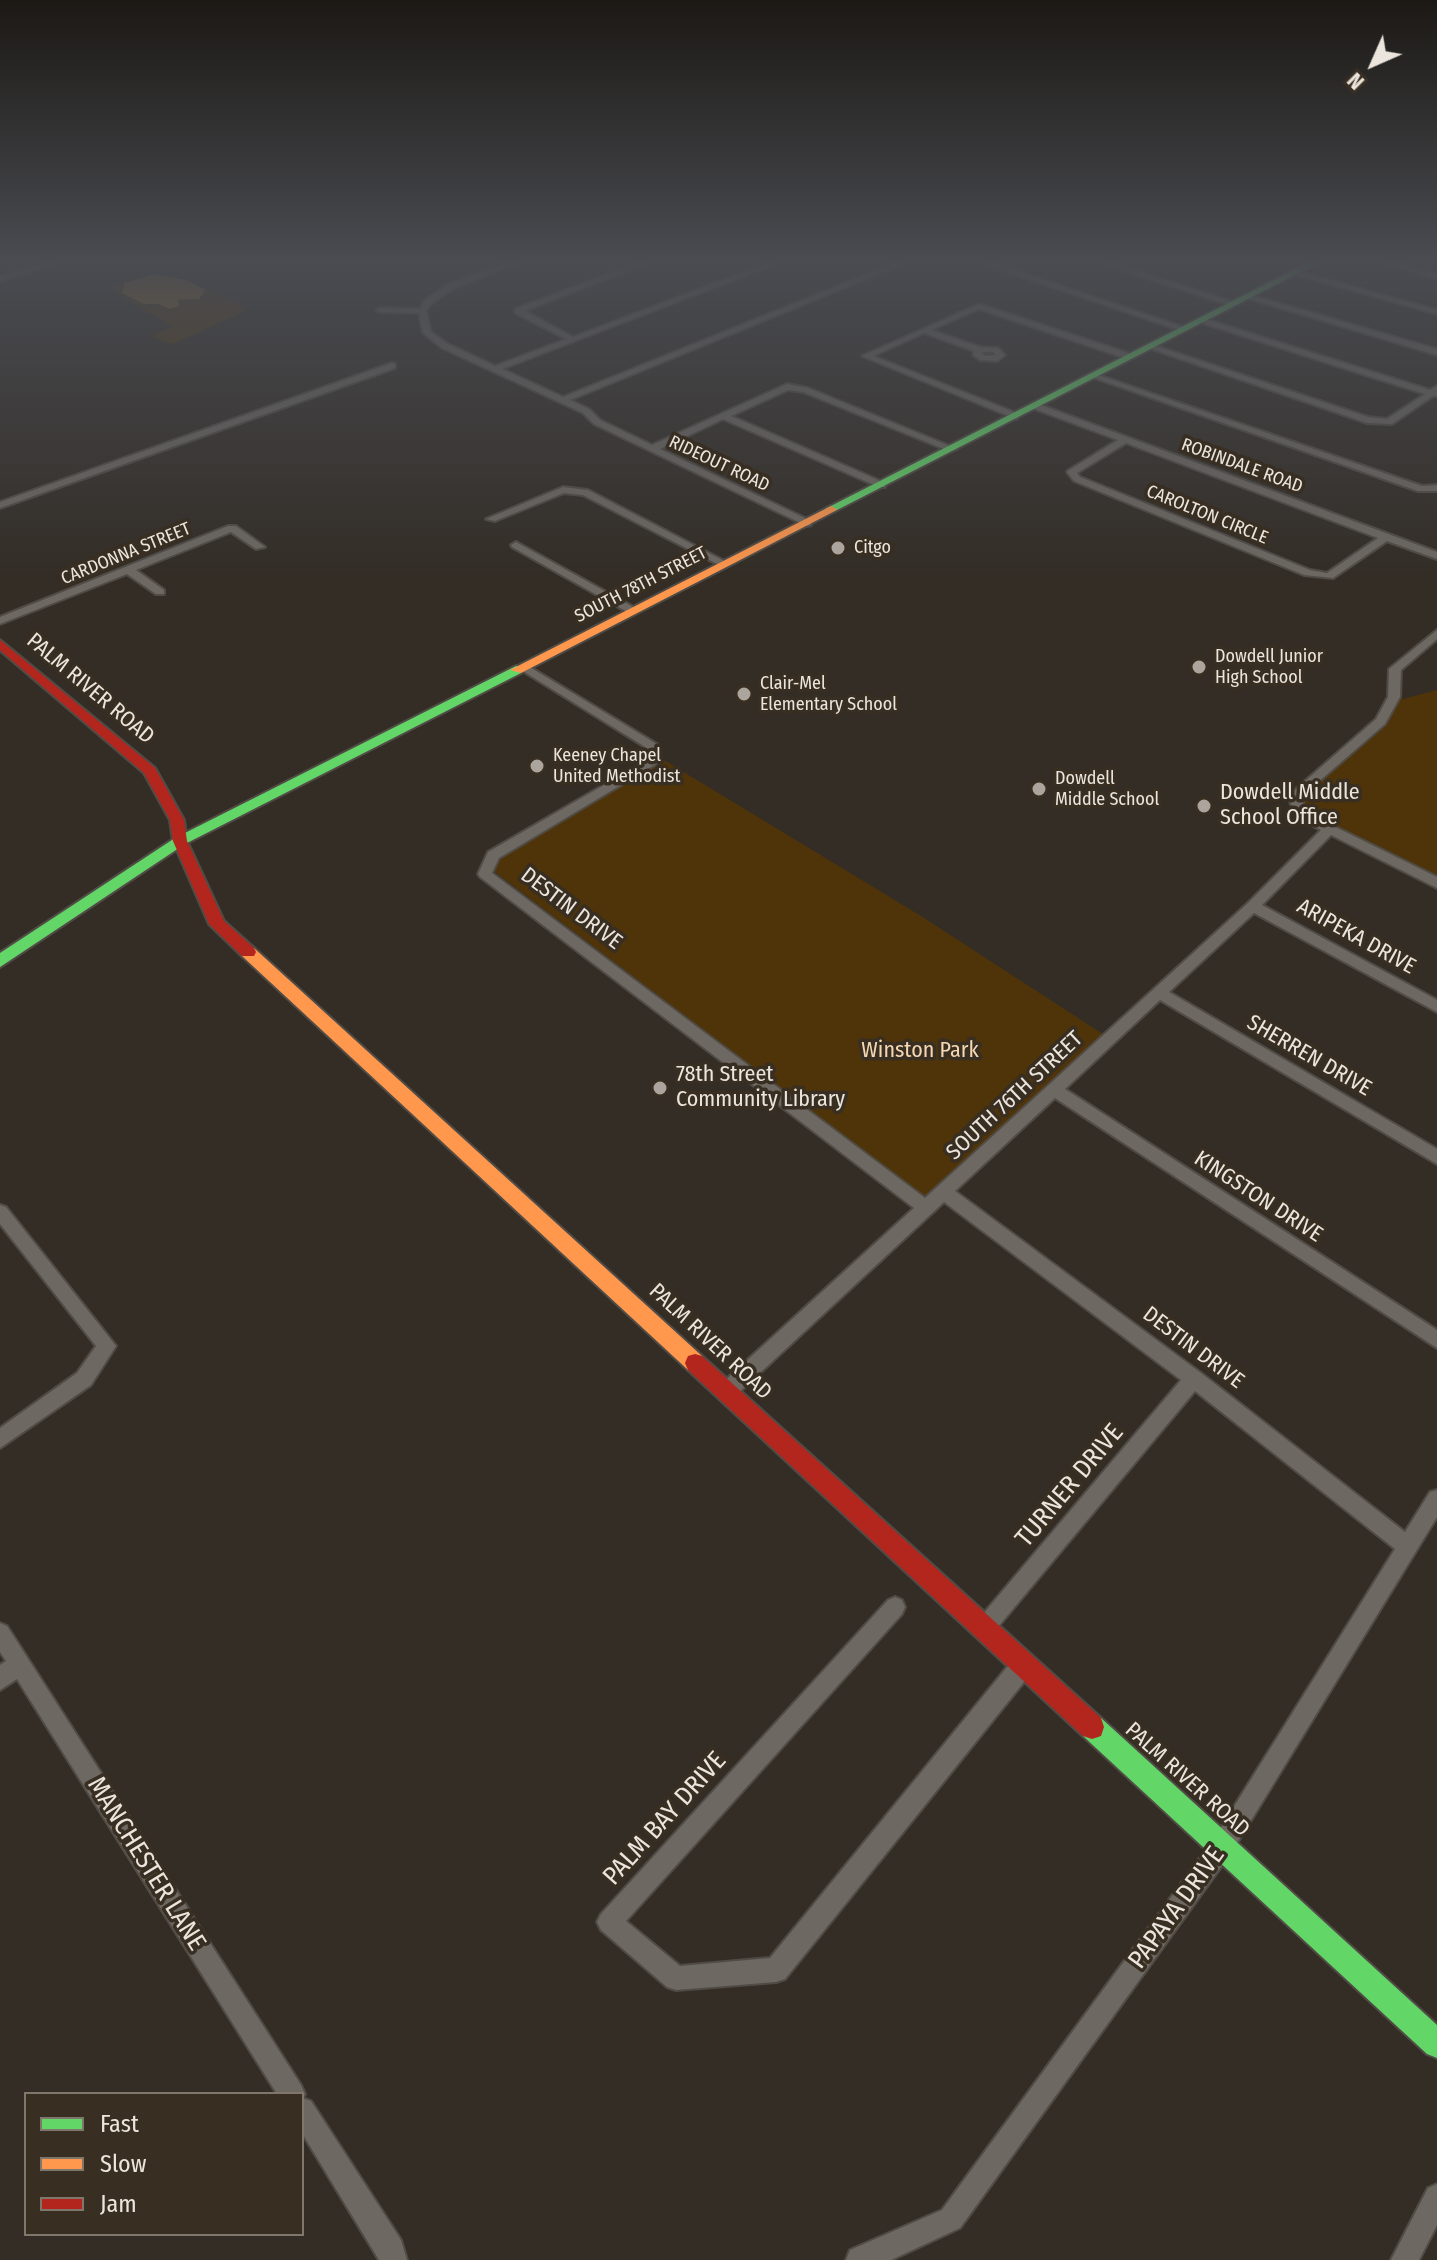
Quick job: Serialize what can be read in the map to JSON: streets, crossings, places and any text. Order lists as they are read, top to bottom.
{
  "streets": {
    "street": [
      "RIDEOUT ROAD",
      "ROBINDALE ROAD",
      "CAROLTON CIRCLE",
      "CARDONNA STREET",
      "SOUTH 78TH STREET",
      "PALM RIVER ROAD",
      "DESTIN DRIVE",
      "ARIPEKA DRIVE",
      "SHERREN DRIVE",
      "SOUTH 76TH STREET",
      "KINGSTON DRIVE",
      "TURNER DRIVE",
      "PALM BAY DRIVE",
      "MANCHESTER LANE",
      "PAPAYA DRIVE"
    ]
  },
  "crossings": [
    ["RIDEOUT ROAD", "SOUTH 78TH STREET"],
    ["ROBINDALE ROAD", "CAROLTON CIRCLE"],
    ["ROBINDALE ROAD", "SOUTH 78TH STREET"],
    ["SOUTH 78TH STREET", "PALM RIVER ROAD"],
    ["SOUTH 78TH STREET", "DESTIN DRIVE"],
    ["PALM RIVER ROAD", "SOUTH 76TH STREET"],
    ["PALM RIVER ROAD", "TURNER DRIVE"],
    ["PALM RIVER ROAD", "PALM BAY DRIVE"],
    ["PALM RIVER ROAD", "PAPAYA DRIVE"],
    ["DESTIN DRIVE", "SOUTH 76TH STREET"],
    ["DESTIN DRIVE", "TURNER DRIVE"],
    ["DESTIN DRIVE", "PAPAYA DRIVE"],
    ["ARIPEKA DRIVE", "SOUTH 76TH STREET"],
    ["SHERREN DRIVE", "SOUTH 76TH STREET"],
    ["SOUTH 76TH STREET", "KINGSTON DRIVE"]
  ],
  "parks": ["Winston Park"],
  "places": [
    "Citgo",
    "Dowdell Junior High School",
    "Clair-Mel Elementary School",
    "Keeney Chapel United Methodist",
    "Dowdell Middle School",
    "Dowdell Middle School Office",
    "78th Street Community Library"
  ],
  "legend": ["Fast", "Slow", "Jam"],
  "north": "bottom left"
}
